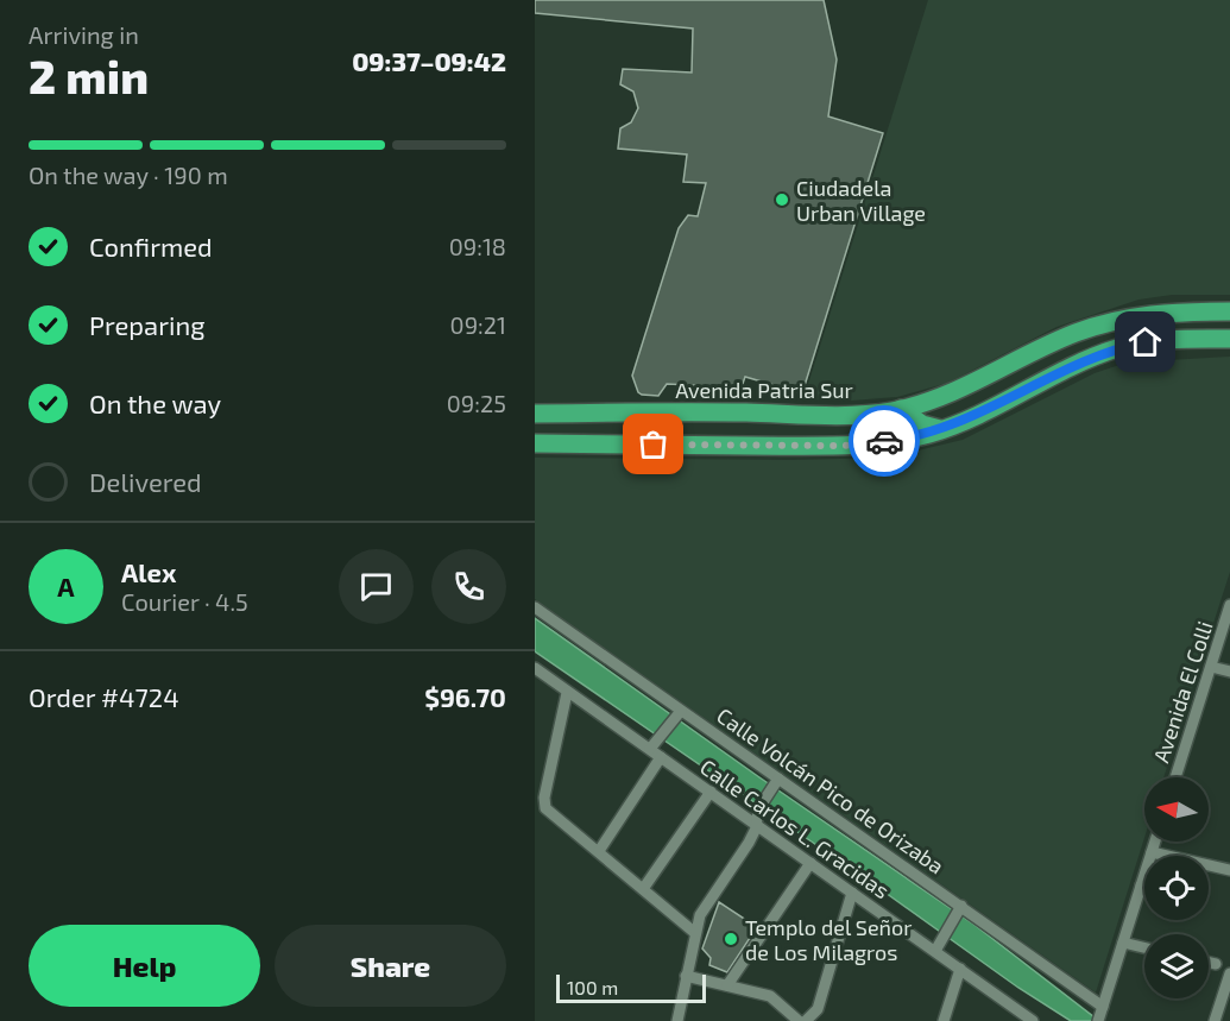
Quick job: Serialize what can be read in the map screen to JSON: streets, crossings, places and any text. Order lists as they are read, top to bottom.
{
  "streets": {
    "main road": ["Avenida Patria Sur"],
    "street": ["Avenida El Colli", "Calle Volcán Pico de Orizaba", "Calle Carlos L. Gracidas"]
  },
  "places": ["Ciudadela Urban Village", "Templo del Señor de Los Milagros"],
  "scale_bar": "100 m",
  "north": "left",
  "page": {
    "heading": ["2 min", "Arriving in", "09:37–09:42"],
    "panel": [
      "Alex",
      "Courier · 4.5",
      "Order #4724",
      "$96.70"
    ],
    "bar": "On the way · 190 m",
    "list": [
      ["Confirmed", "09:18"],
      ["Preparing", "09:21"],
      ["On the way", "09:25"],
      "Delivered"
    ],
    "round": "A",
    "buttons": ["Help", "Share"],
    "scale": "100 m"
  }
}
